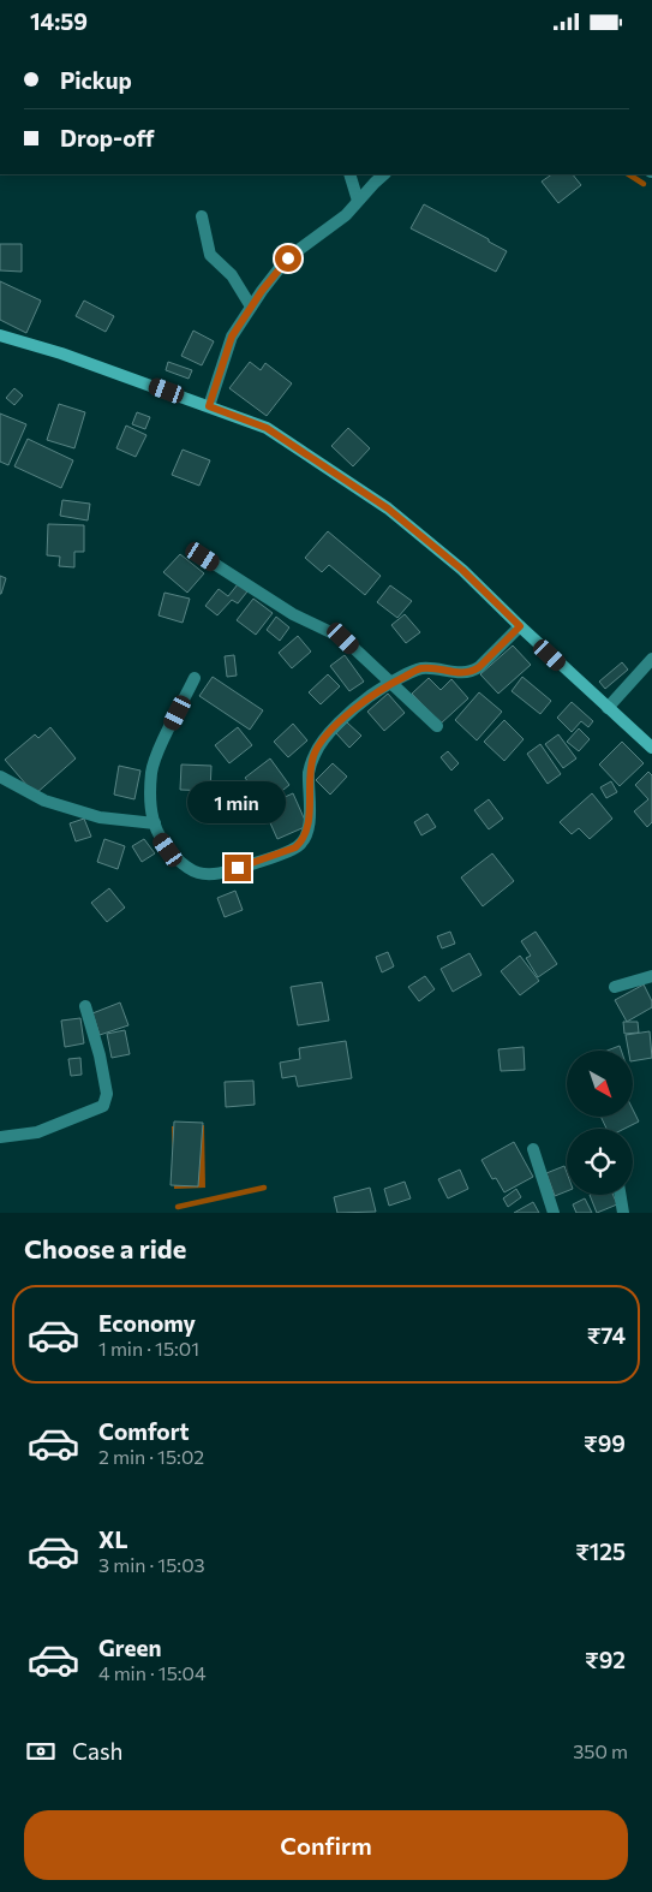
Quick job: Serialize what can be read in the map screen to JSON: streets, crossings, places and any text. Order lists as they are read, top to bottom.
{
  "north": "bottom right",
  "page": {
    "status": "14:59",
    "banner": ["Pickup", "Drop-off"],
    "bubble": "1 min",
    "heading": "Choose a ride",
    "list": [
      {
        "name": "Economy",
        "note": "1 min · 15:01",
        "value": "₹74"
      },
      {
        "name": "Comfort",
        "note": "2 min · 15:02",
        "value": "₹99"
      },
      {
        "name": "XL",
        "note": "3 min · 15:03",
        "value": "₹125"
      },
      {
        "name": "Green",
        "note": "4 min · 15:04",
        "value": "₹92"
      }
    ],
    "pay": ["Cash", "350 m"],
    "buttons": "Confirm"
  }
}
